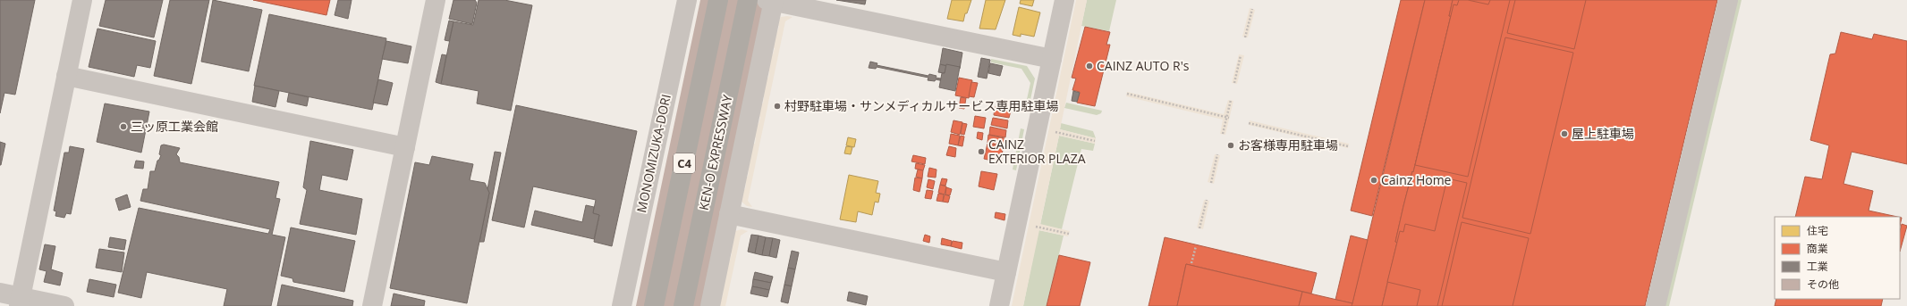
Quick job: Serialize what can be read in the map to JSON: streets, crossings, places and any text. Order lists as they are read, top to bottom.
{
  "streets": {
    "highway": ["KEN-O EXPRESSWAY", "C4"],
    "street": ["MONOMIZUKA-DORI"]
  },
  "places": [
    "CAINZ AUTO R's",
    "村野駐車場・サンメディカルサービス専用駐車場",
    "三ッ原工業会館",
    "屋上駐車場",
    "お客様専用駐車場",
    "CAINZ EXTERIOR PLAZA",
    "Cainz Home"
  ],
  "legend": [
    "住宅",
    "商業",
    "工業",
    "その他"
  ]
}
